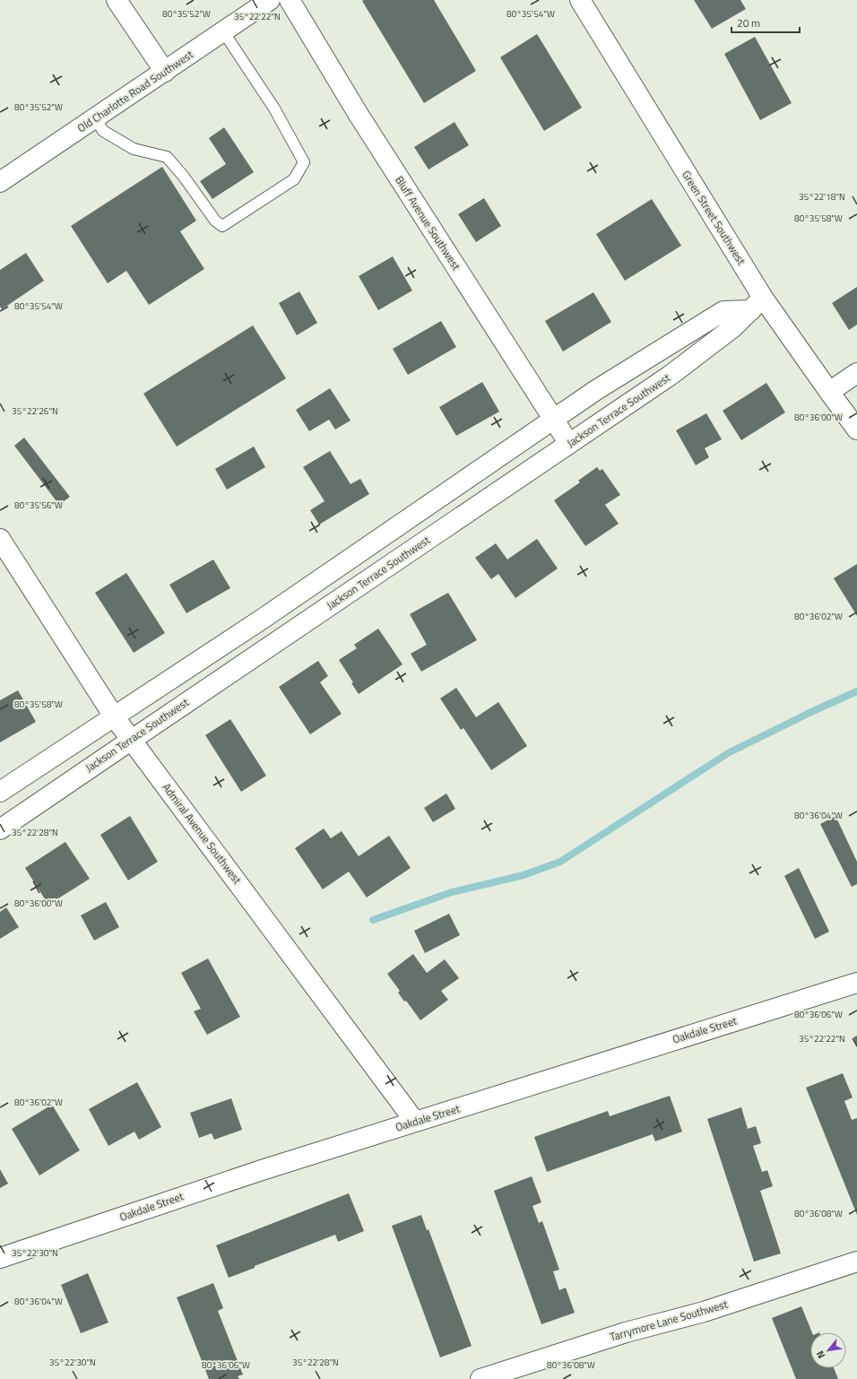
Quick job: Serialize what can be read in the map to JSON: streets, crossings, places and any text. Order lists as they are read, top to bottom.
{
  "streets": {
    "street": [
      "Old Charlotte Road Southwest",
      "Green Street Southwest",
      "Bluff Avenue Southwest",
      "Jackson Terrace Southwest",
      "Admiral Avenue Southwest",
      "Oakdale Street",
      "Tarrymore Lane Southwest"
    ]
  },
  "crossings": [
    ["Green Street Southwest", "Jackson Terrace Southwest"],
    ["Bluff Avenue Southwest", "Jackson Terrace Southwest"],
    ["Jackson Terrace Southwest", "Admiral Avenue Southwest"],
    ["Admiral Avenue Southwest", "Oakdale Street"]
  ],
  "scale_bar": "20 m",
  "north": "bottom left",
  "coordinates": [
    "80°35'52\"W",
    "80°35'54\"W",
    "35°22'22\"N",
    "35°22'18\"N",
    "80°35'58\"W",
    "35°22'26\"N",
    "80°36'00\"W",
    "80°35'56\"W",
    "80°36'02\"W",
    "80°36'04\"W",
    "35°22'28\"N",
    "80°36'06\"W",
    "80°36'08\"W",
    "35°22'30\"N"
  ]
}
